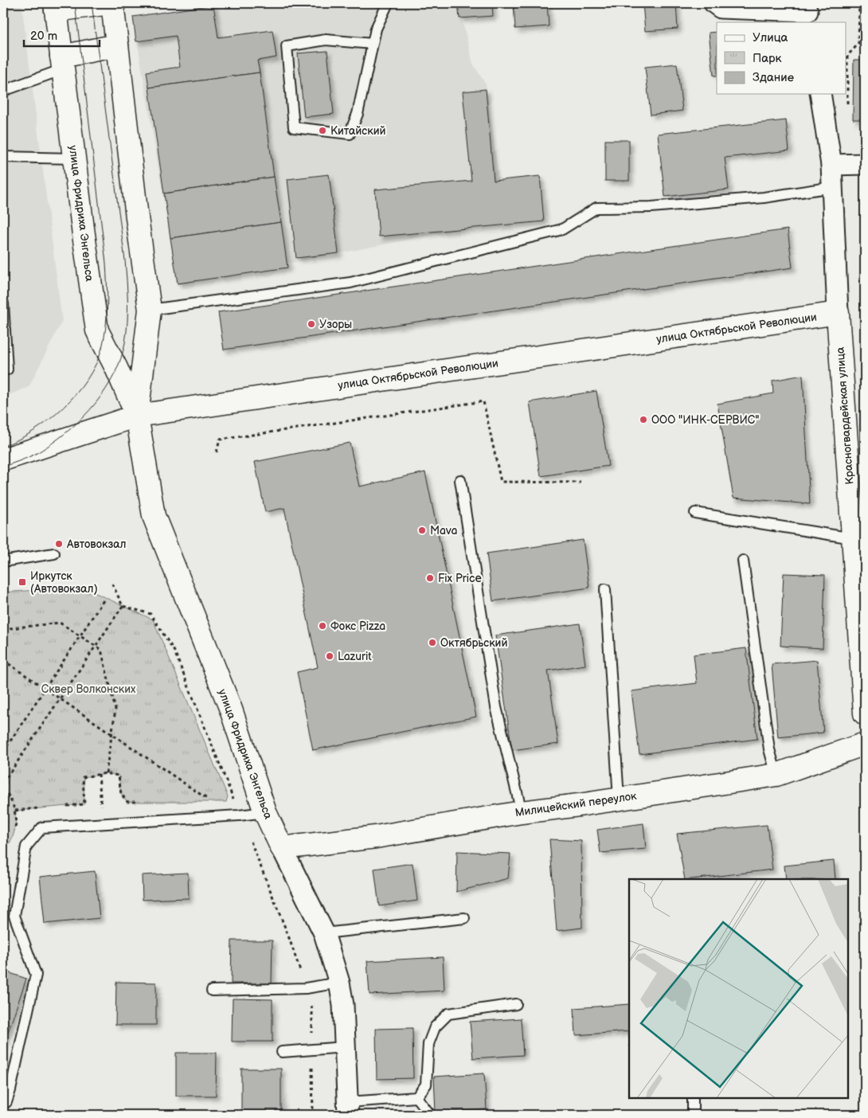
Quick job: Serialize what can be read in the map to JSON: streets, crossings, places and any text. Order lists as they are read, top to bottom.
{
  "streets": {
    "street": [
      "улица Фридриха Энгельса",
      "улица Октябрьской Революции",
      "Красногвардейская улица",
      "Милицейский переулок"
    ]
  },
  "crossings": [
    ["улица Фридриха Энгельса", "улица Октябрьской Революции"],
    ["улица Фридриха Энгельса", "Милицейский переулок"],
    ["улица Октябрьской Революции", "Красногвардейская улица"]
  ],
  "parks": ["Сквер Волконских"],
  "places": {
    "other": [
      "Китайский",
      "Узоры",
      "ООО \"ИНК-СЕРВИС\"",
      "Mava",
      "Автовокзал",
      "Fix Price",
      "Фокс Pizza",
      "Октябрьский",
      "Lazurit"
    ],
    "transit": ["Иркутск (Автовокзал)"]
  },
  "legend": ["Улица", "Парк", "Здание"],
  "scale_bar": "20 m"
}
